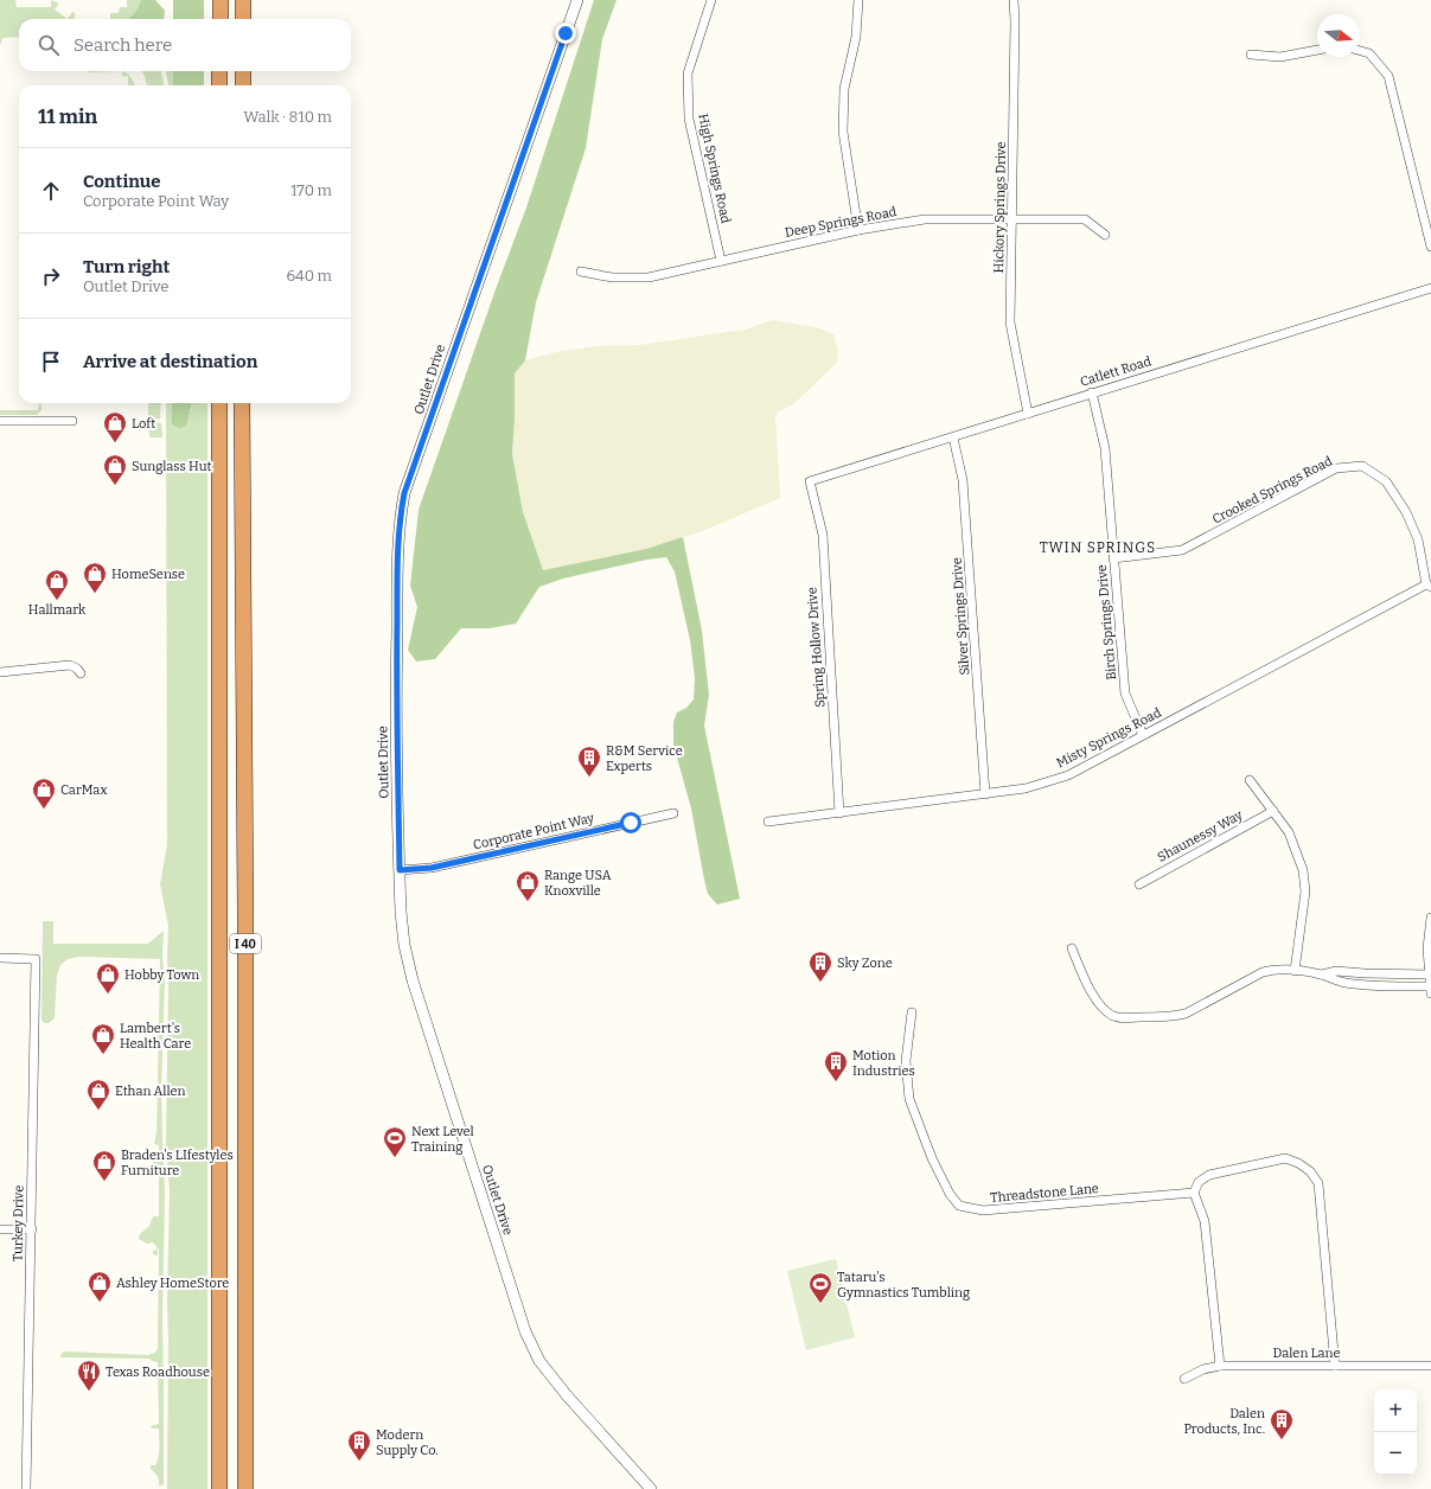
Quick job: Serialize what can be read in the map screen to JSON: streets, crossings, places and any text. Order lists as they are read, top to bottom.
{
  "streets": {
    "highway": ["I 40"],
    "street": [
      "High Springs Road",
      "Hickory Springs Drive",
      "Deep Springs Road",
      "Catlett Road",
      "Outlet Drive",
      "Crooked Springs Road",
      "Silver Springs Drive",
      "Birch Springs Drive",
      "Spring Hollow Drive",
      "Misty Springs Road",
      "Corporate Point Way",
      "Shaunessy Way",
      "Threadstone Lane",
      "Turkey Drive",
      "Dalen Lane"
    ]
  },
  "crossings": [
    ["High Springs Road", "Deep Springs Road"],
    ["Hickory Springs Drive", "Deep Springs Road"],
    ["Hickory Springs Drive", "Catlett Road"],
    ["Catlett Road", "Silver Springs Drive"],
    ["Catlett Road", "Birch Springs Drive"],
    ["Catlett Road", "Spring Hollow Drive"],
    ["Outlet Drive", "Corporate Point Way"],
    ["Crooked Springs Road", "Birch Springs Drive"],
    ["Crooked Springs Road", "Misty Springs Road"],
    ["Silver Springs Drive", "Misty Springs Road"],
    ["Birch Springs Drive", "Misty Springs Road"],
    ["Spring Hollow Drive", "Misty Springs Road"]
  ],
  "districts": ["TWIN SPRINGS"],
  "places": {
    "shop": [
      "Loft",
      "Sunglass Hut",
      "HomeSense",
      "Hallmark",
      "CarMax",
      "Range USA Knoxville",
      "Hobby Town",
      "Lambert's Health Care",
      "Ethan Allen",
      "Braden's LIfestyles Furniture",
      "Ashley HomeStore"
    ],
    "building": [
      "R&M Service Experts",
      "Sky Zone",
      "Motion Industries",
      "Dalen Products, Inc.",
      "Modern Supply Co."
    ],
    "sports": ["Next Level Training", "Tataru's Gymnastics Tumbling"],
    "restaurant": ["Texas Roadhouse"]
  },
  "north": "right",
  "page": {
    "search": "Search here",
    "heading": ["11 min", "Walk · 810 m"],
    "list": [
      ["Continue", "Corporate Point Way", "170 m"],
      ["Turn right", "Outlet Drive", "640 m"],
      "Arrive at destination"
    ],
    "map_buttons": ["+", "−"]
  }
}
